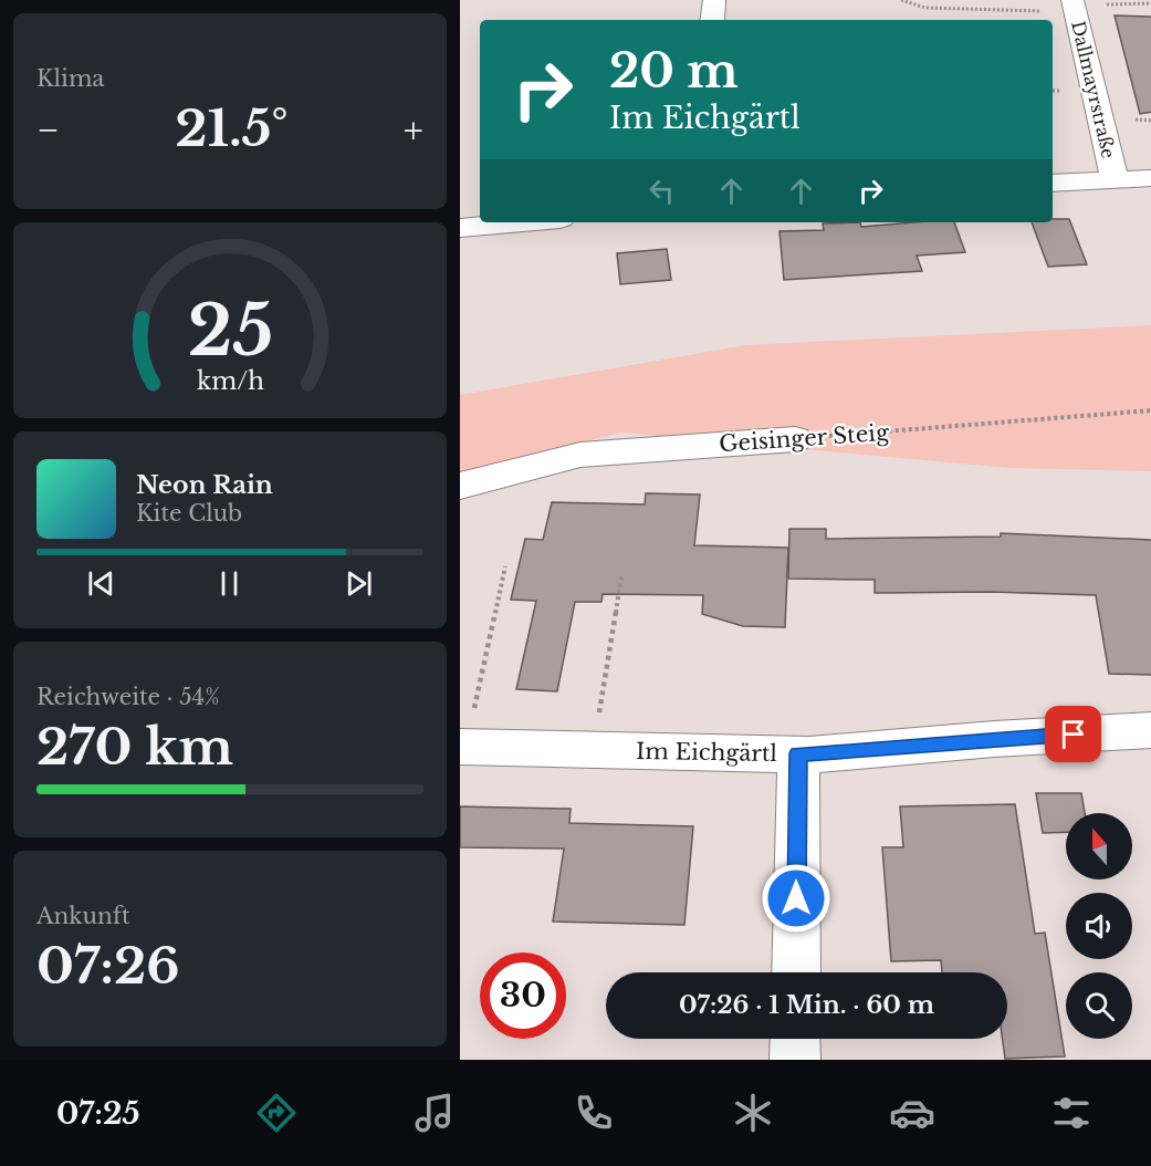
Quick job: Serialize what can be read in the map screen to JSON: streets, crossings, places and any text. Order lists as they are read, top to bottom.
{
  "streets": {
    "street": ["Dallmayrstraße", "Geisinger Steig", "Im Eichgärtl"]
  },
  "north": "top",
  "page": {
    "tile": [
      "Klima",
      ["Reichweite · 54%", "270 km"],
      ["Ankunft", "07:26"]
    ],
    "turn": ["20 m", "Im Eichgärtl"],
    "heat": ["−", "21.5°", "+"],
    "song": ["Neon Rain", "Kite Club"],
    "limit": "30",
    "trip": "07:26 · 1 Min. · 60 m",
    "tabs": "07:25",
    "gauge": ["25", "km/h"]
  }
}
